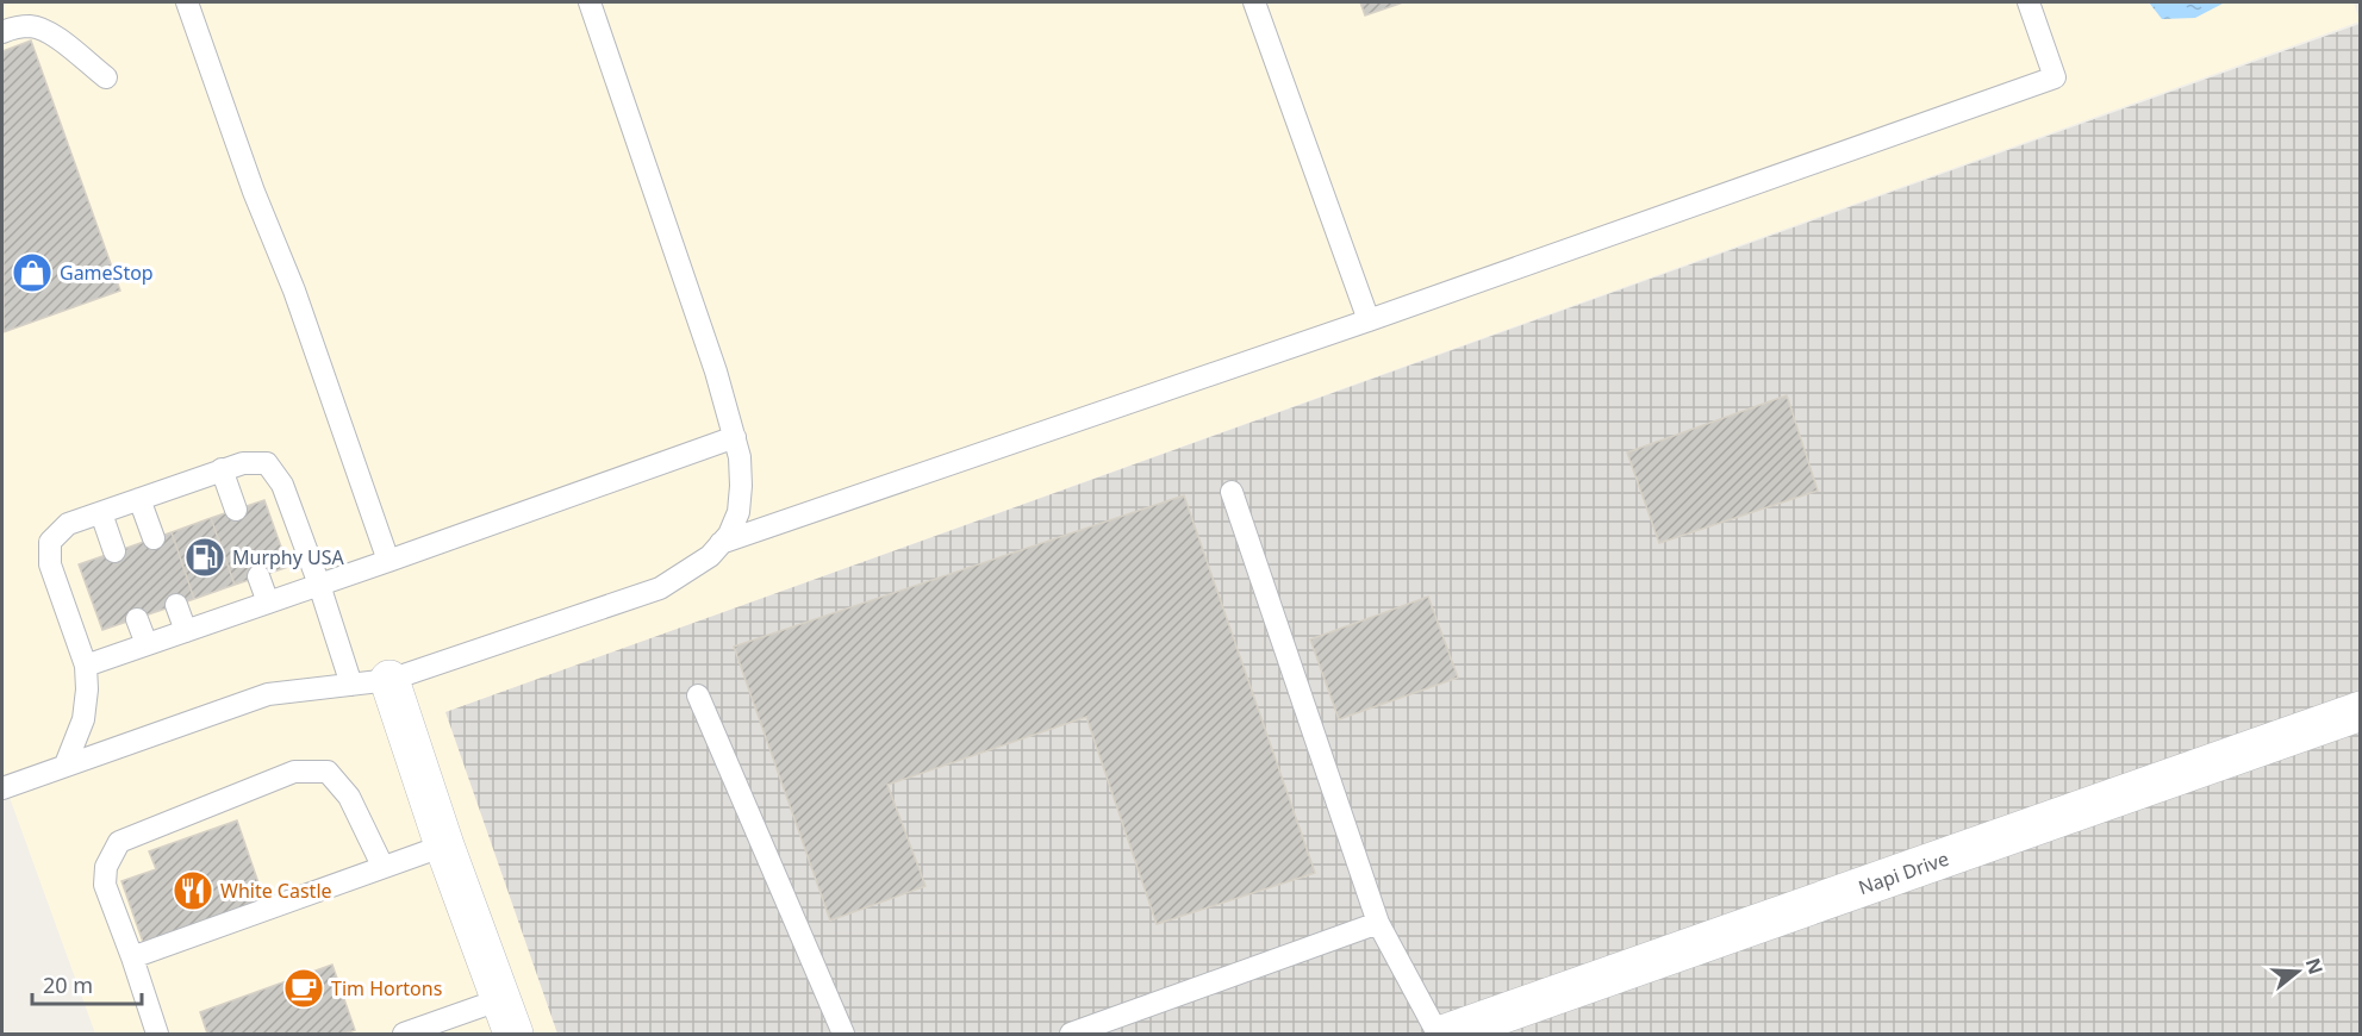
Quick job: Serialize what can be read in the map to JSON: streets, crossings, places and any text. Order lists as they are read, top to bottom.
{
  "streets": {
    "street": ["Napi Drive"]
  },
  "places": {
    "shop": ["GameStop"],
    "fuel station": ["Murphy USA"],
    "restaurant": ["White Castle"],
    "cafe": ["Tim Hortons"]
  },
  "scale_bar": "20 m",
  "north": "right"
}
